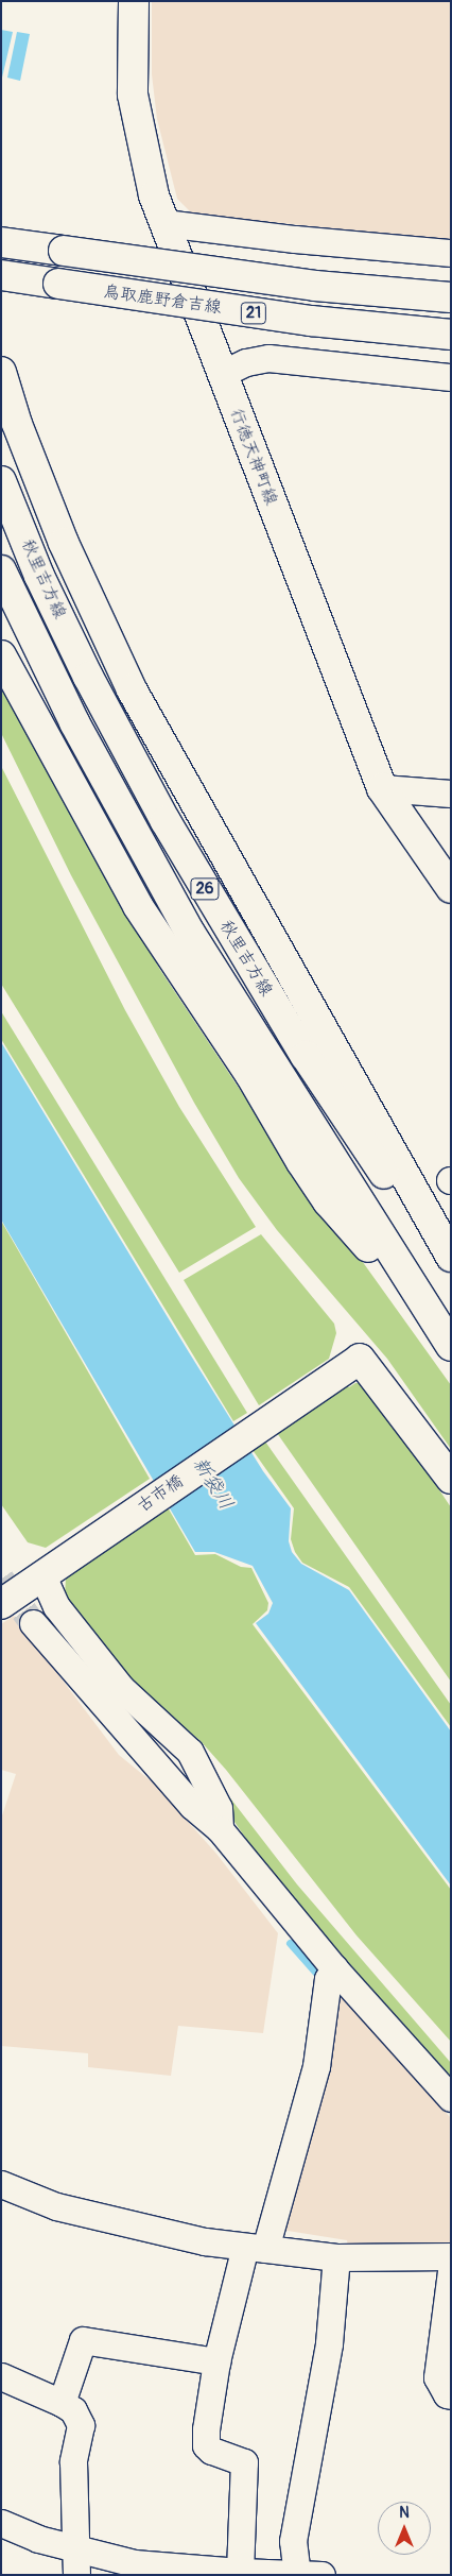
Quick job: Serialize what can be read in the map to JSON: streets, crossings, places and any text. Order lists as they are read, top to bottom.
{
  "streets": {
    "main road": [
      "鳥取鹿野倉吉線",
      "21",
      "行徳天神町線",
      "秋里吉方線",
      "26",
      "古市橋"
    ]
  },
  "water": ["新袋川"],
  "north": "top"
}
